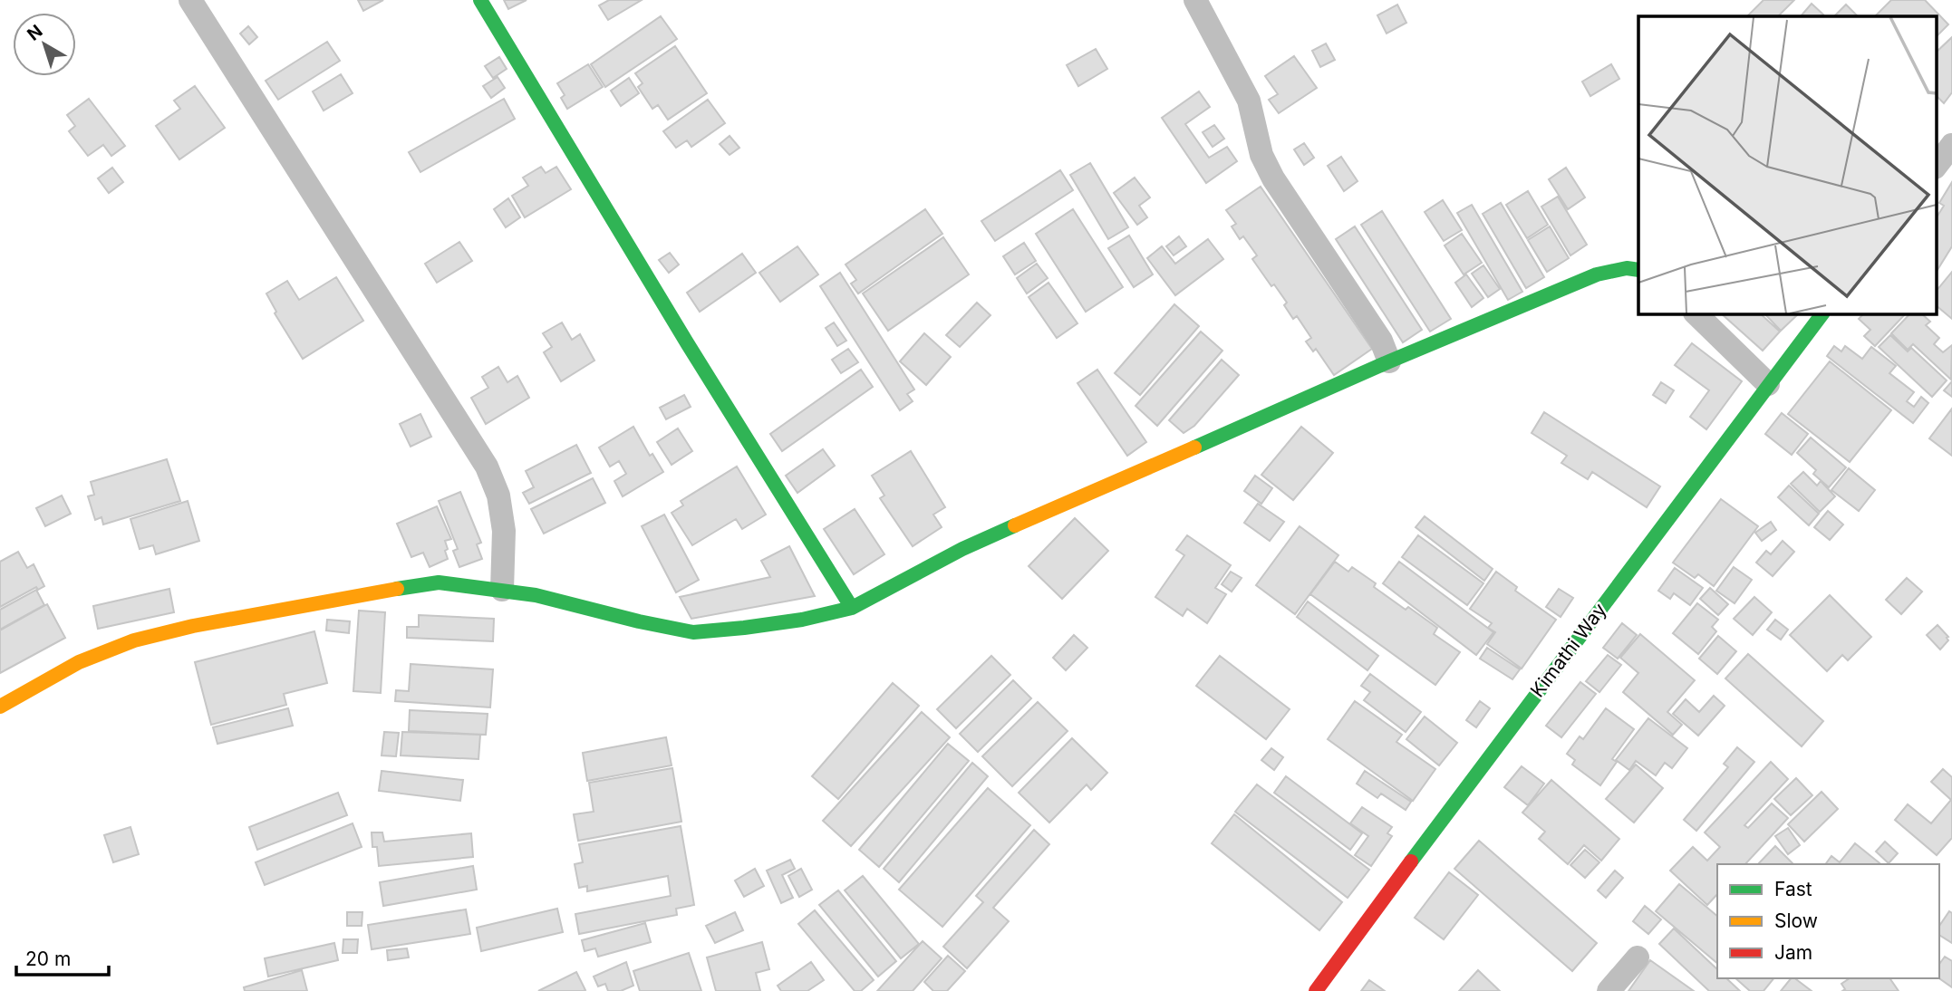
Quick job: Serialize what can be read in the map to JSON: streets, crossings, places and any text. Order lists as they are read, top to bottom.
{
  "streets": {
    "street": ["Kimathi Way"]
  },
  "legend": ["Fast", "Slow", "Jam"],
  "scale_bar": "20 m",
  "north": "top left"
}
